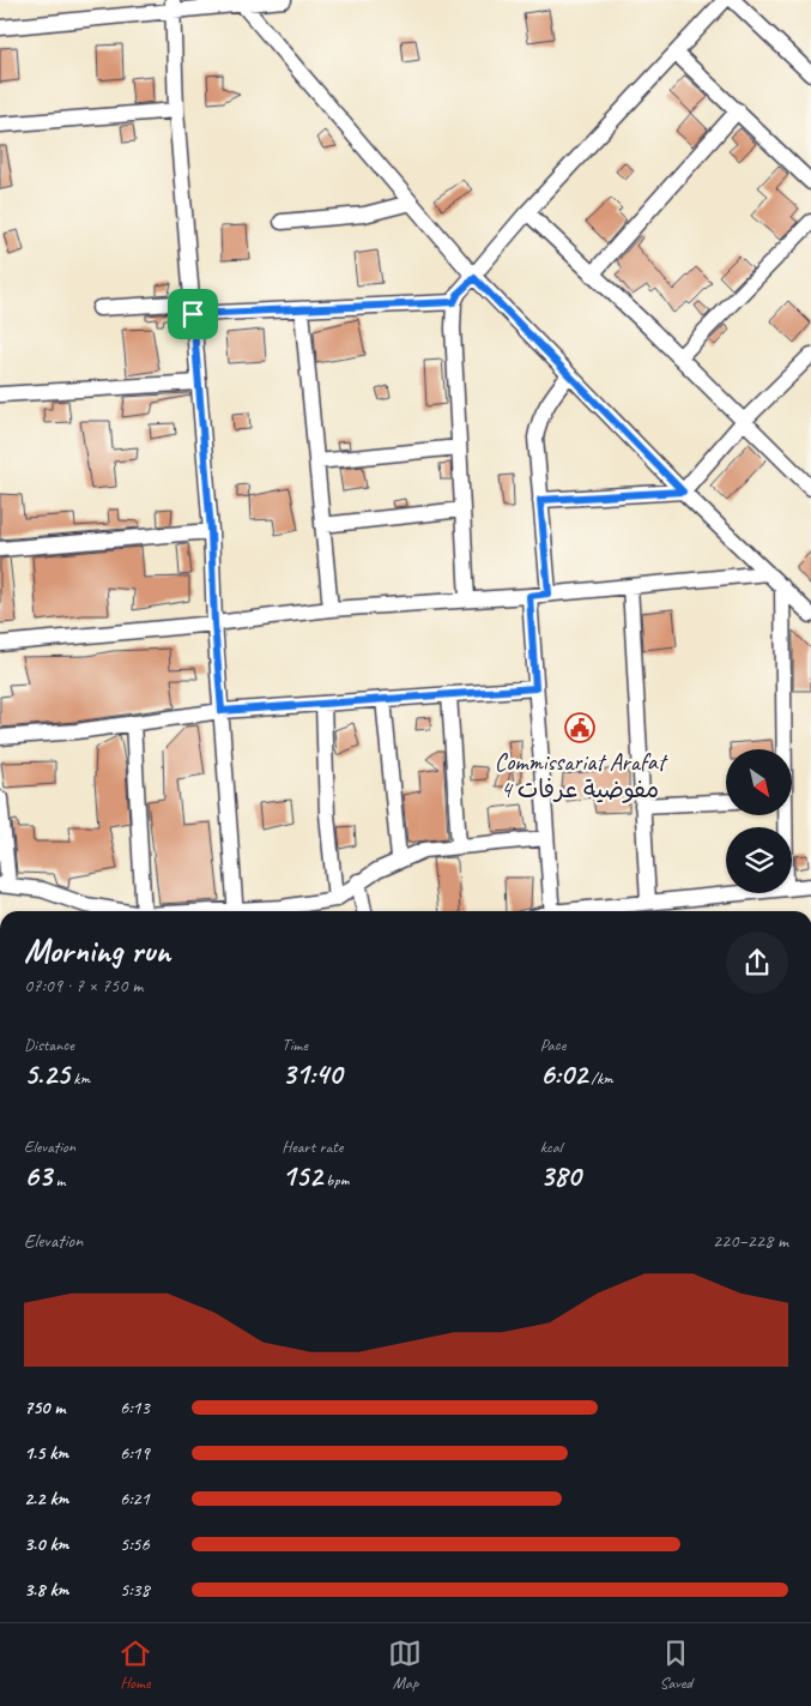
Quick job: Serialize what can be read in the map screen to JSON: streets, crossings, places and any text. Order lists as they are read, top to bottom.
{
  "places": {
    "public building": ["Commissariat Arafat 4 مفوضية عرفات"]
  },
  "north": "bottom right",
  "page": {
    "heading": ["Morning run", "07:09 · 7 × 750 m"],
    "stats": [
      ["Distance", "5.25 km"],
      ["Time", "31:40"],
      ["Pace", "6:02 /km"],
      ["Elevation", "63 m"],
      ["Heart rate", "152 bpm"],
      ["kcal", "380"]
    ],
    "chart": ["Elevation", "220–228 m"],
    "list": [
      {
        "name": "750 m",
        "note": "6:13"
      },
      {
        "name": "1.5 km",
        "note": "6:19"
      },
      {
        "name": "2.2 km",
        "note": "6:21"
      },
      {
        "name": "3.0 km",
        "note": "5:56"
      },
      {
        "name": "3.8 km",
        "note": "5:38"
      }
    ],
    "tabs": ["Home", "Map", "Saved"]
  }
}
